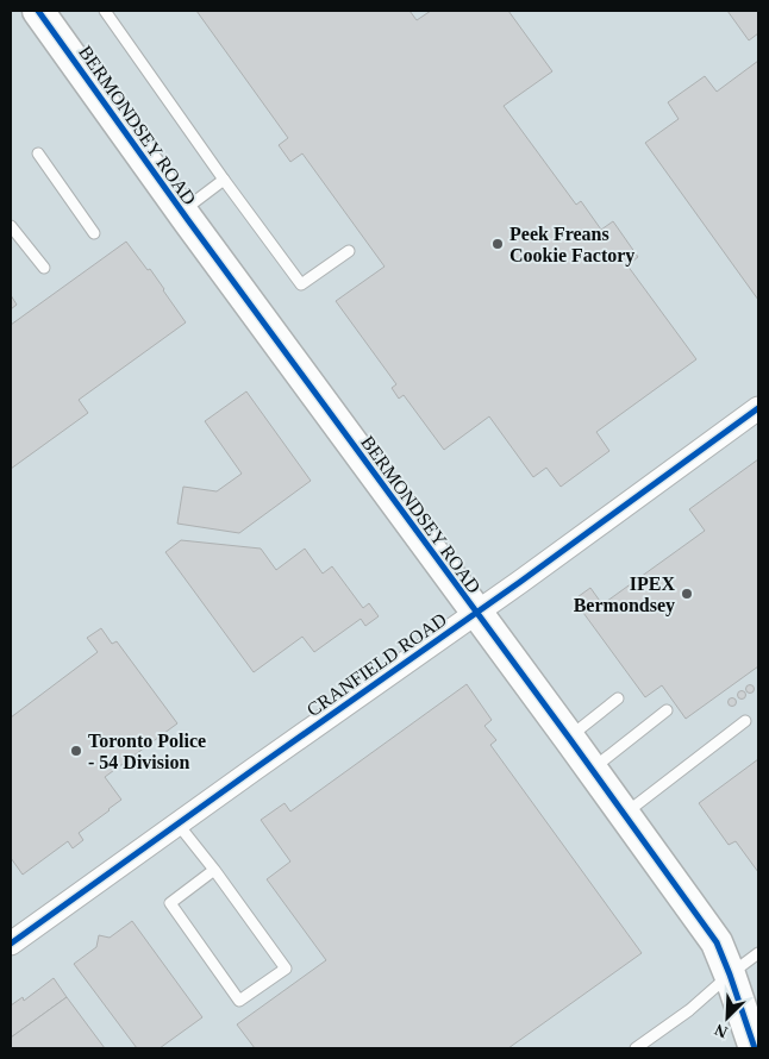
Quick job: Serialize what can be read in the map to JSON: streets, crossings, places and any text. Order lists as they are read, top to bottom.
{
  "streets": {
    "street": ["BERMONDSEY ROAD", "CRANFIELD ROAD"]
  },
  "crossings": [
    ["BERMONDSEY ROAD", "CRANFIELD ROAD"]
  ],
  "places": ["Peek Freans Cookie Factory", "IPEX Bermondsey", "Toronto Police - 54 Division"],
  "north": "bottom left"
}
